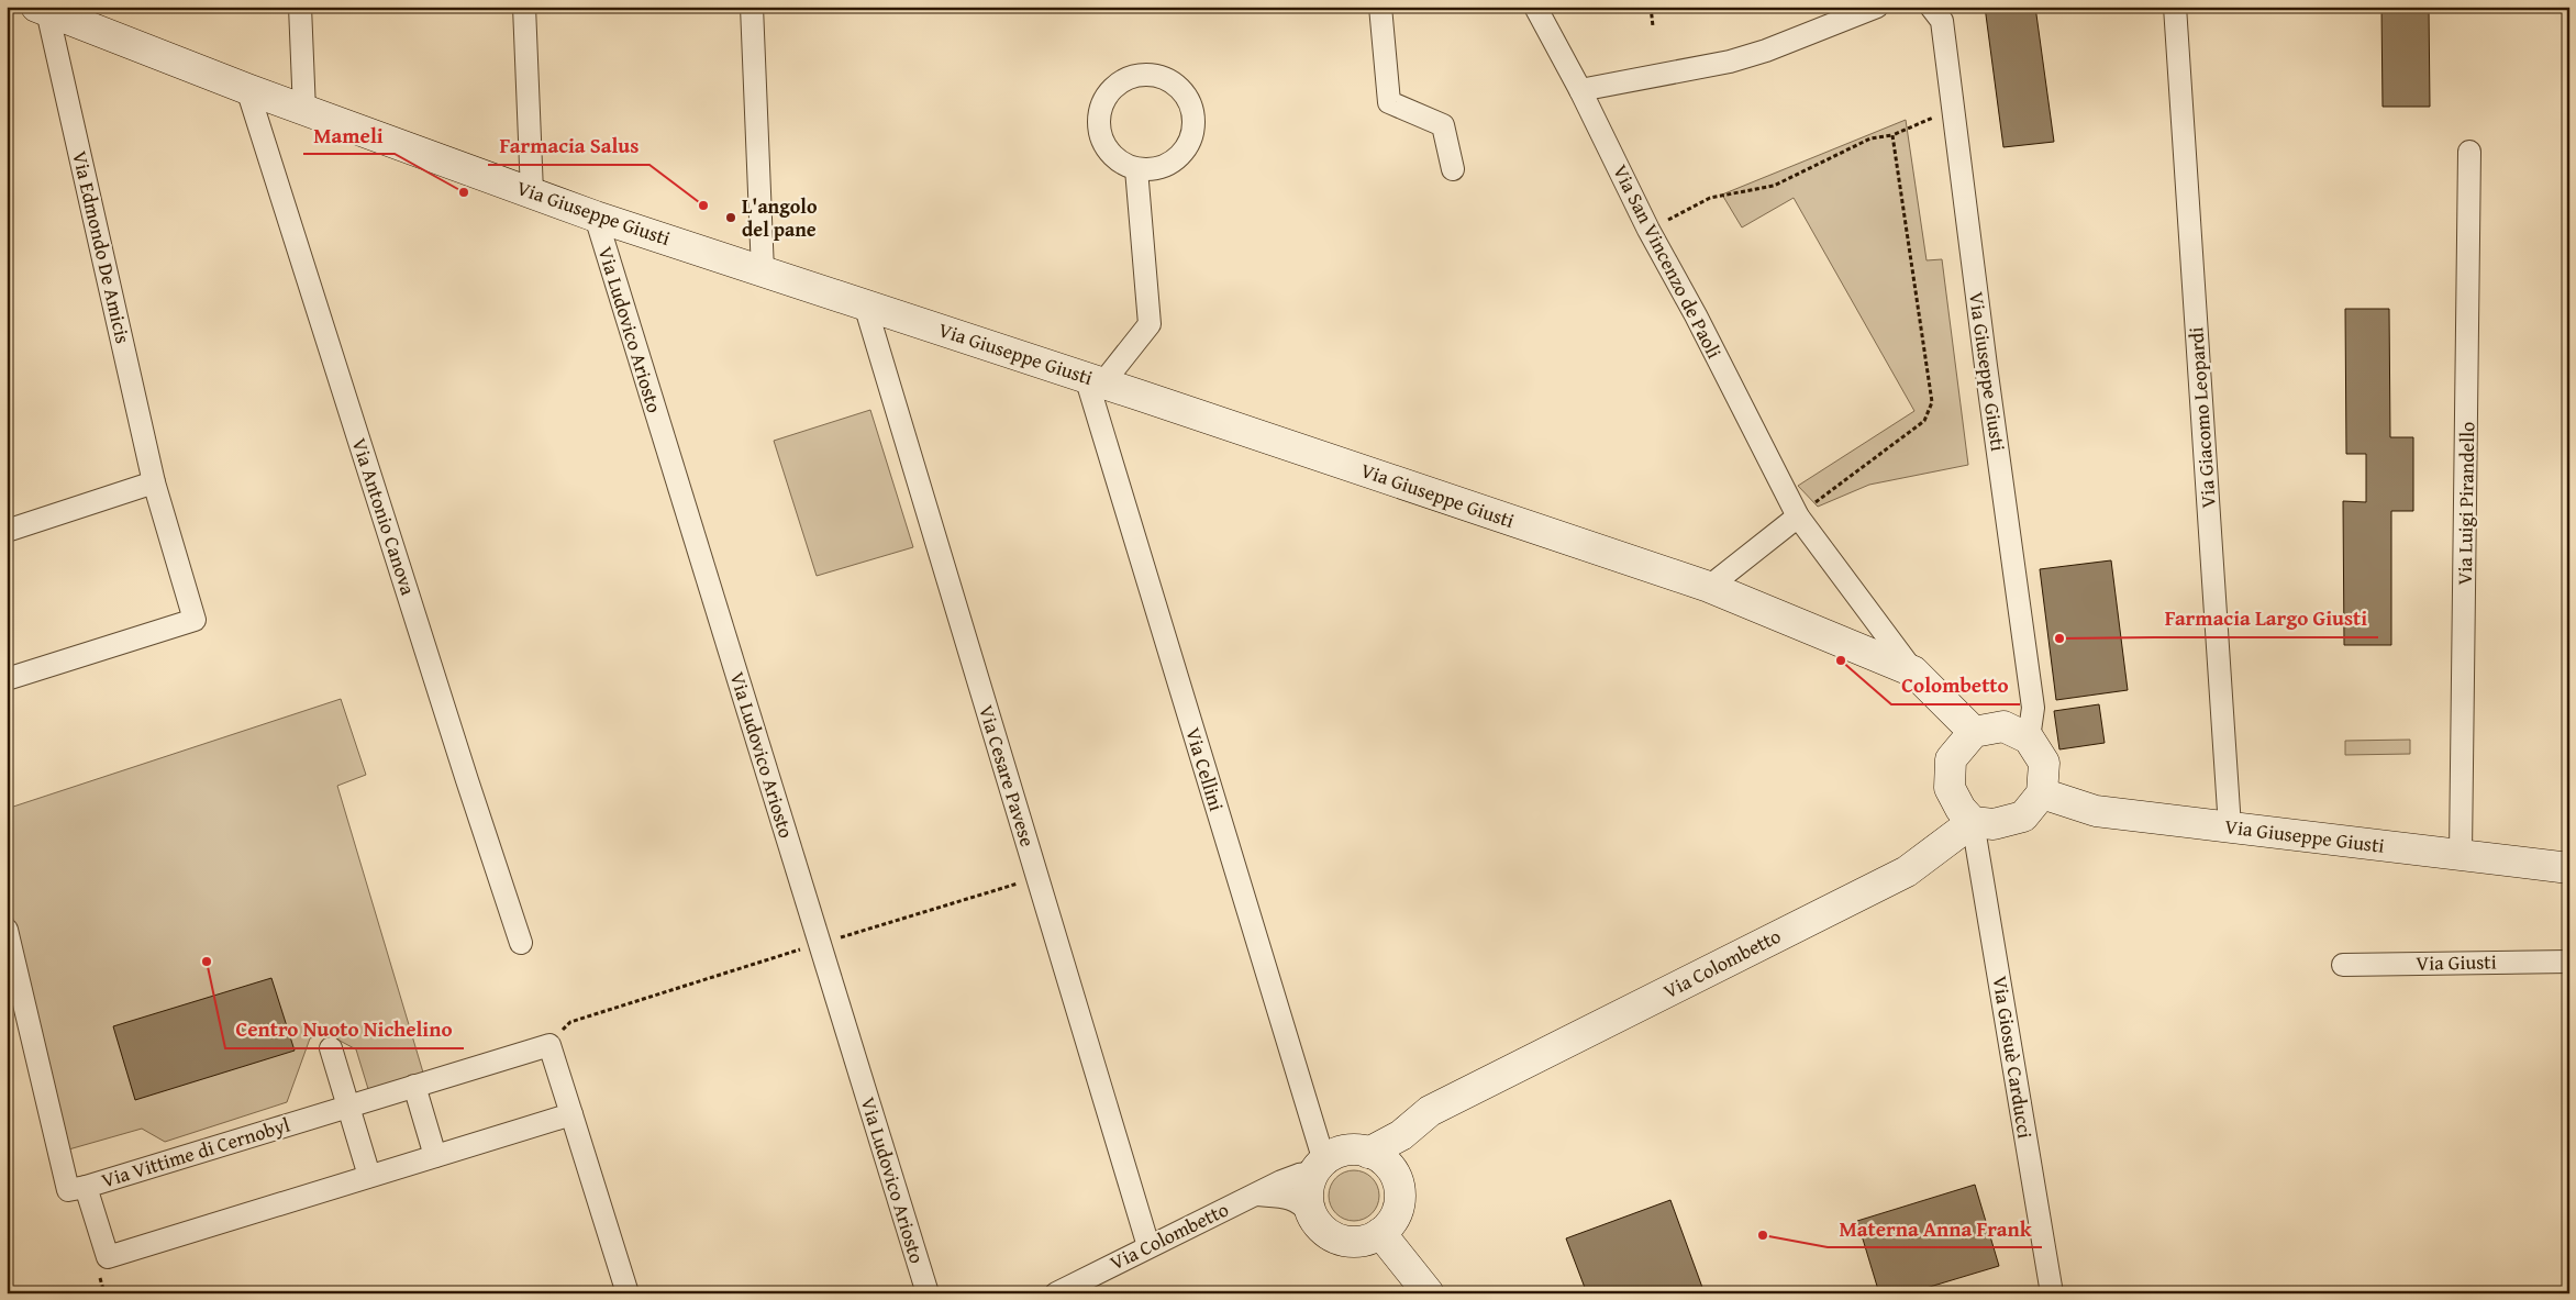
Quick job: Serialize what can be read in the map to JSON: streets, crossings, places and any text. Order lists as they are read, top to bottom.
{
  "streets": {
    "street": [
      "Via Giuseppe Giusti",
      "Via Edmondo De Amicis",
      "Via San Vincenzo de Paoli",
      "Via Ludovico Ariosto",
      "Via Giacomo Leopardi",
      "Via Luigi Pirandello",
      "Via Antonio Canova",
      "Via Cellini",
      "Via Cesare Pavese",
      "Via Giusti",
      "Via Colombetto",
      "Via Giosuè Carducci",
      "Via Vittime di Cernobyl"
    ]
  },
  "crossings": [
    ["Via Giuseppe Giusti", "Via Edmondo De Amicis"],
    ["Via Giuseppe Giusti", "Via San Vincenzo de Paoli"],
    ["Via Giuseppe Giusti", "Via Ludovico Ariosto"],
    ["Via Giuseppe Giusti", "Via Giacomo Leopardi"],
    ["Via Giuseppe Giusti", "Via Luigi Pirandello"],
    ["Via Giuseppe Giusti", "Via Antonio Canova"],
    ["Via Giuseppe Giusti", "Via Cellini"],
    ["Via Giuseppe Giusti", "Via Cesare Pavese"],
    ["Via Giuseppe Giusti", "Via Colombetto"],
    ["Via Giuseppe Giusti", "Via Giosuè Carducci"],
    ["Via Cellini", "Via Colombetto"],
    ["Via Cesare Pavese", "Via Colombetto"],
    ["Via Colombetto", "Via Giosuè Carducci"]
  ],
  "places": [
    "Mameli",
    "Farmacia Salus",
    "L'angolo del pane",
    "Farmacia Largo Giusti",
    "Colombetto",
    "Centro Nuoto Nichelino",
    "Materna Anna Frank"
  ]
}
